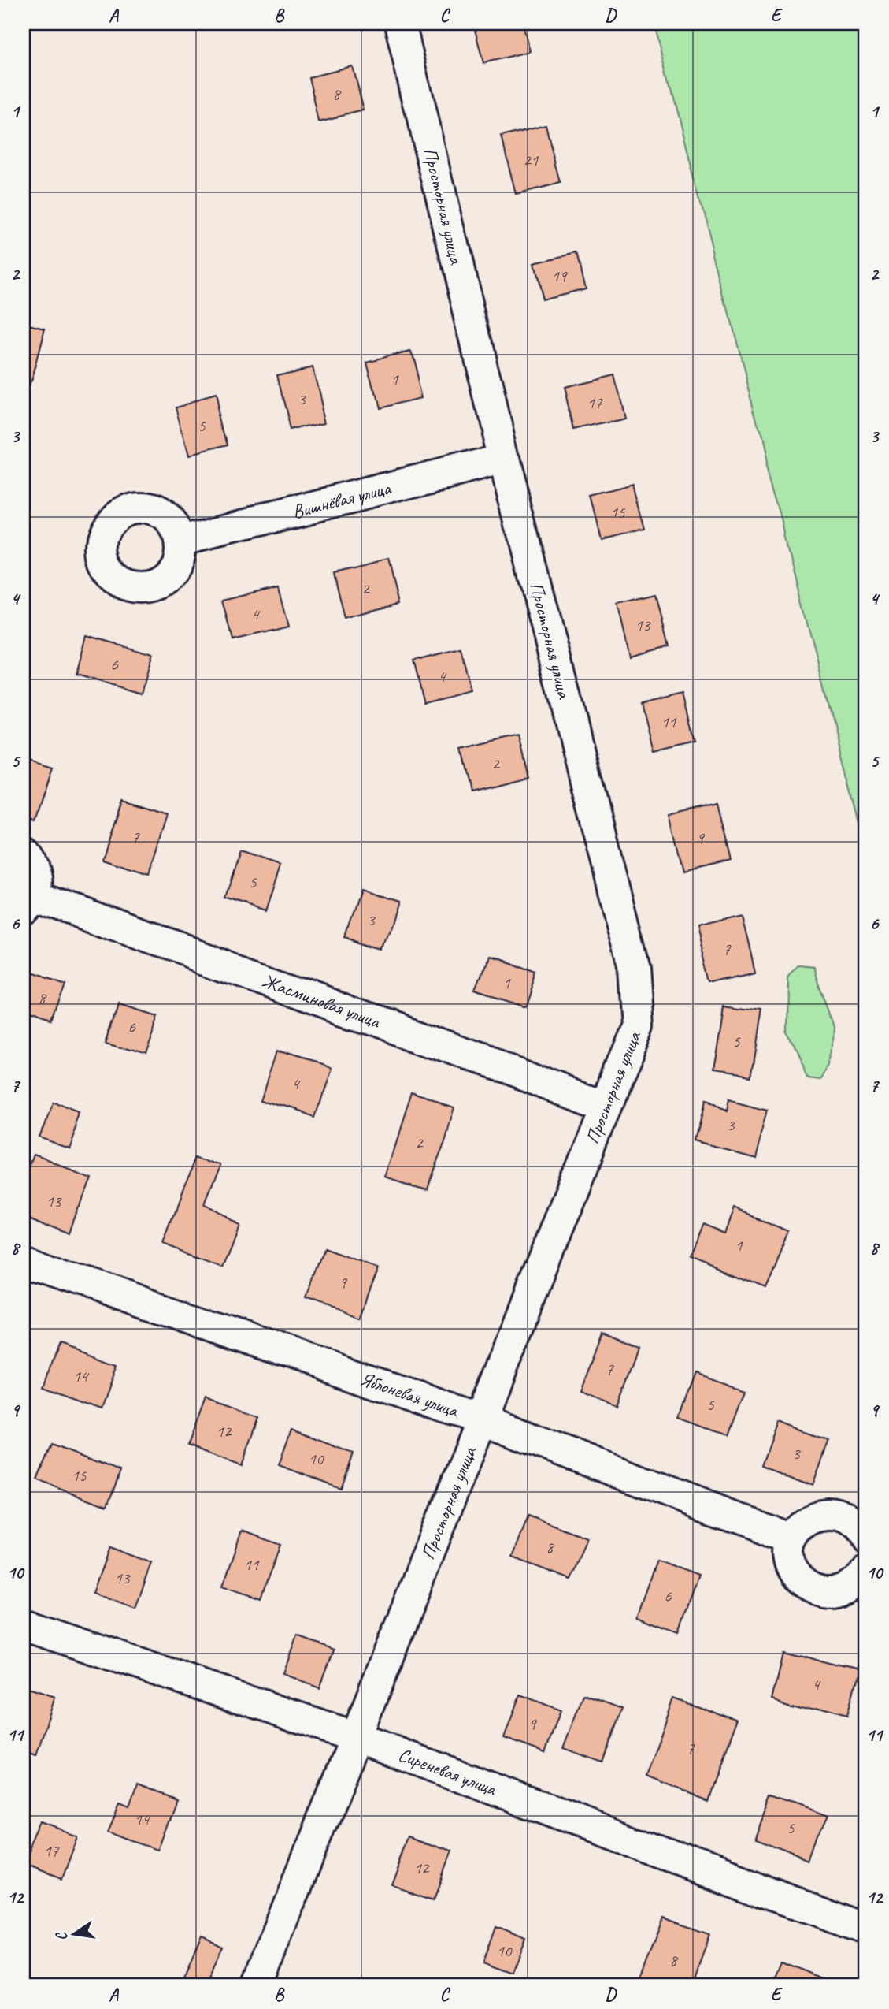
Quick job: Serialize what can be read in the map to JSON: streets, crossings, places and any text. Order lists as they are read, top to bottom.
{
  "streets": {
    "street": [
      "Просторная улица",
      "Вишнёвая улица",
      "Жасминовая улица",
      "Яблоневая улица",
      "Сиреневая улица"
    ]
  },
  "crossings": [
    ["Просторная улица", "Вишнёвая улица"],
    ["Просторная улица", "Жасминовая улица"],
    ["Просторная улица", "Яблоневая улица"],
    ["Просторная улица", "Сиреневая улица"]
  ],
  "house_numbers": [
    "8",
    "21",
    "19",
    "1",
    "3",
    "17",
    "5",
    "15",
    "2",
    "4",
    "13",
    "6",
    "4",
    "11",
    "2",
    "7",
    "9",
    "5",
    "3",
    "7",
    "1",
    "8",
    "6",
    "5",
    "4",
    "3",
    "2",
    "13",
    "1",
    "9",
    "7",
    "14",
    "5",
    "12",
    "3",
    "10",
    "15",
    "8",
    "11",
    "13",
    "6",
    "4",
    "9",
    "7",
    "14",
    "5",
    "17",
    "12",
    "10",
    "8"
  ],
  "north": "left",
  "grid": {
    "columns": [
      "A",
      "B",
      "C",
      "D",
      "E"
    ],
    "rows": [
      "1",
      "2",
      "3",
      "4",
      "5",
      "6",
      "7",
      "8",
      "9",
      "10",
      "11",
      "12"
    ]
  }
}
